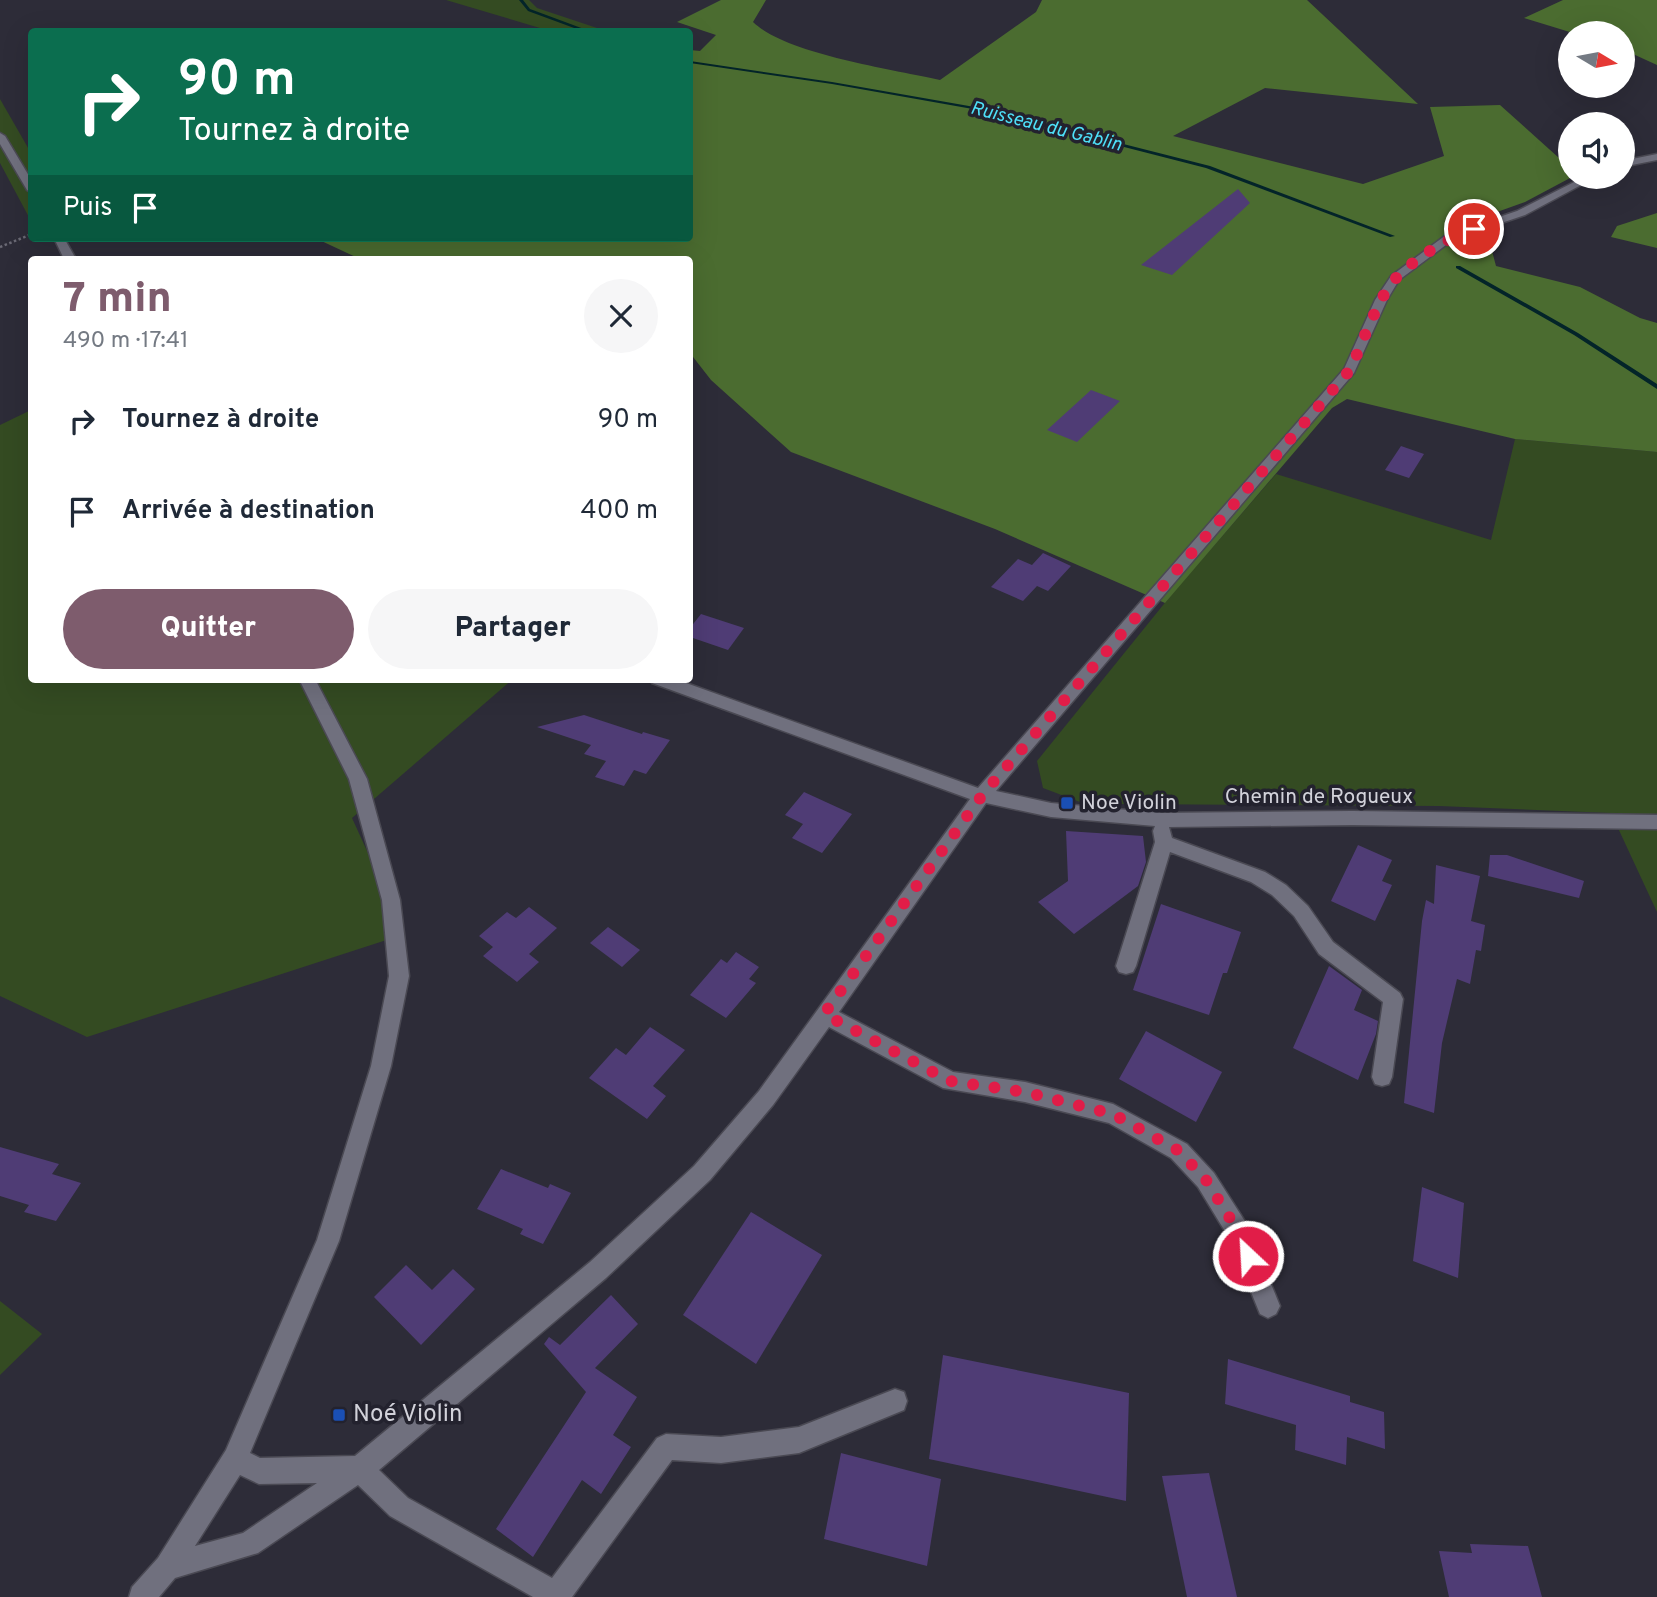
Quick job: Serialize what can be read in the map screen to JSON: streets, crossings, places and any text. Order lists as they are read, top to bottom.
{
  "streets": {
    "street": ["Chemin de Rogueux"]
  },
  "water": ["Ruisseau du Gablin"],
  "places": {
    "transit": ["Noe Violin", "Noé Violin"]
  },
  "north": "right",
  "page": {
    "turn": ["90 m", "Tournez à droite"],
    "then": "Puis",
    "heading": ["7 min", "490 m · 17:41"],
    "list": [
      {
        "name": "Tournez à droite",
        "value": "90 m"
      },
      {
        "name": "Arrivée à destination",
        "value": "400 m"
      }
    ],
    "buttons": ["Quitter", "Partager"]
  }
}
